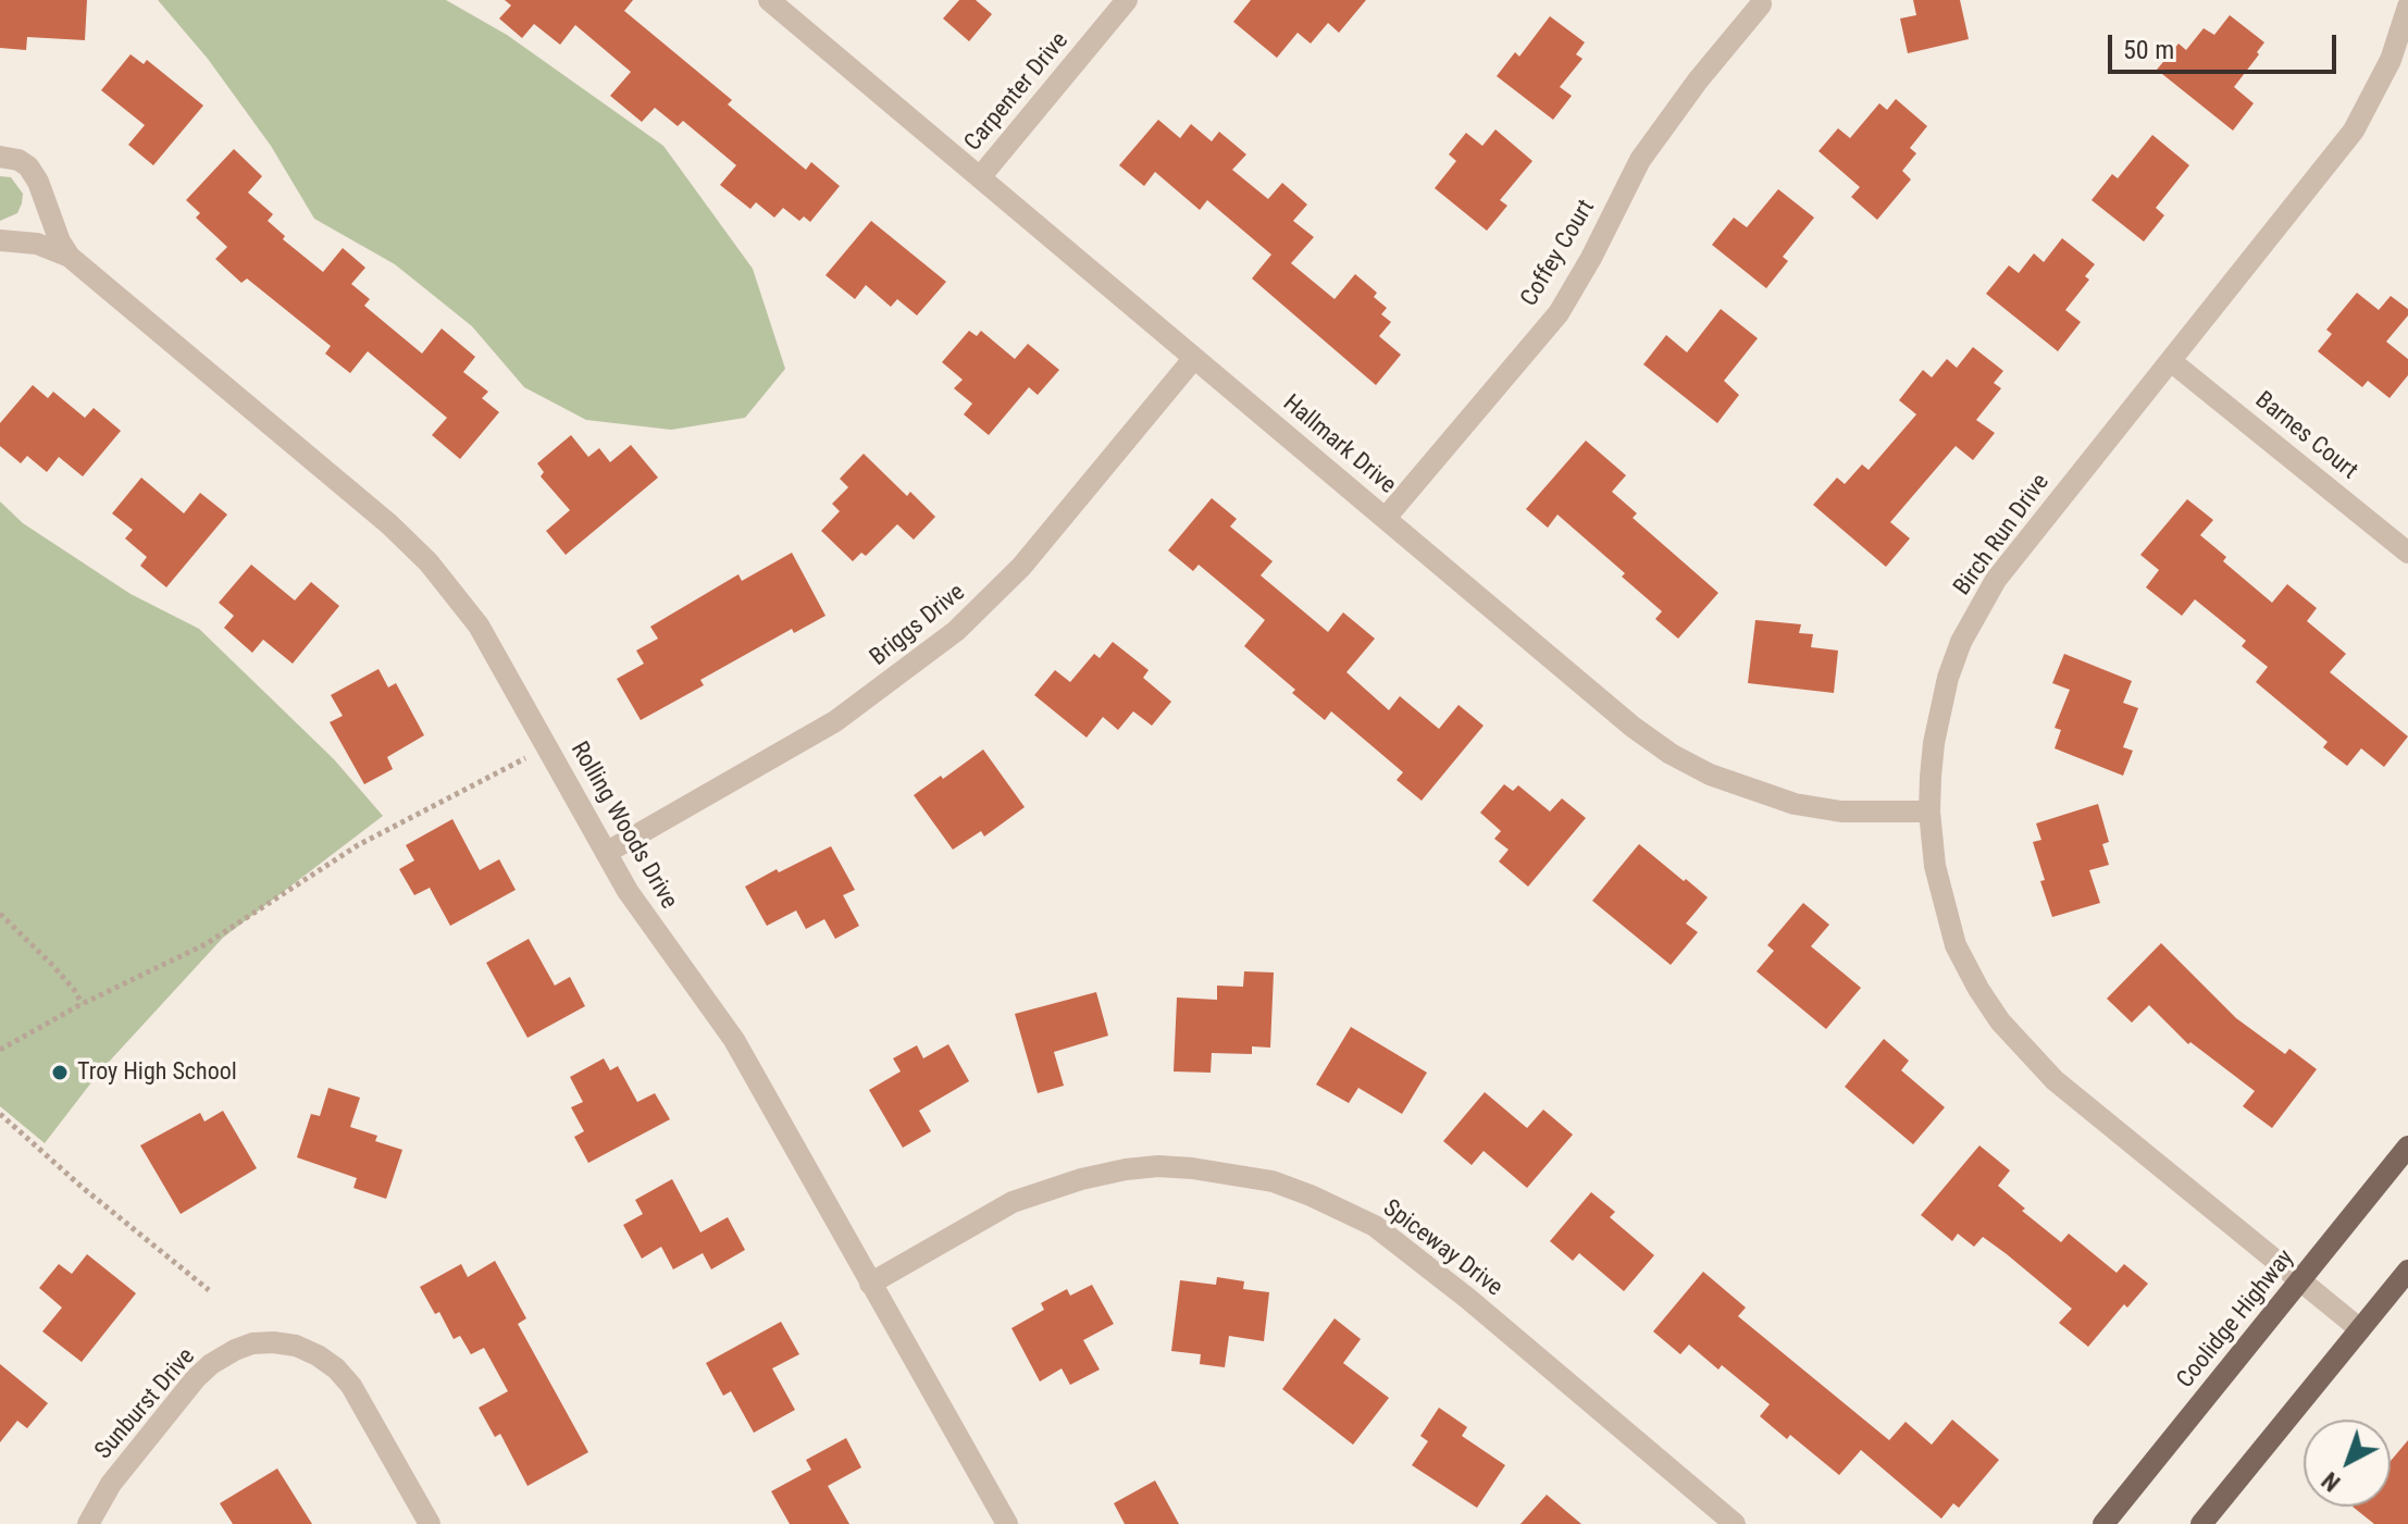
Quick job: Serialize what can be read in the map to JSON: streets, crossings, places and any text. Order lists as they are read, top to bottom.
{
  "streets": {
    "main road": ["Coolidge Highway"],
    "street": [
      "Carpenter Drive",
      "Coffey Court",
      "Barnes Court",
      "Hallmark Drive",
      "Birch Run Drive",
      "Briggs Drive",
      "Rolling Woods Drive",
      "Spiceway Drive",
      "Sunburst Drive"
    ]
  },
  "crossings": [
    ["Carpenter Drive", "Hallmark Drive"],
    ["Coffey Court", "Hallmark Drive"],
    ["Barnes Court", "Birch Run Drive"],
    ["Hallmark Drive", "Birch Run Drive"],
    ["Hallmark Drive", "Briggs Drive"],
    ["Birch Run Drive", "Coolidge Highway"],
    ["Briggs Drive", "Rolling Woods Drive"],
    ["Rolling Woods Drive", "Spiceway Drive"]
  ],
  "places": ["Troy High School"],
  "scale_bar": "50 m",
  "north": "bottom left"
}
